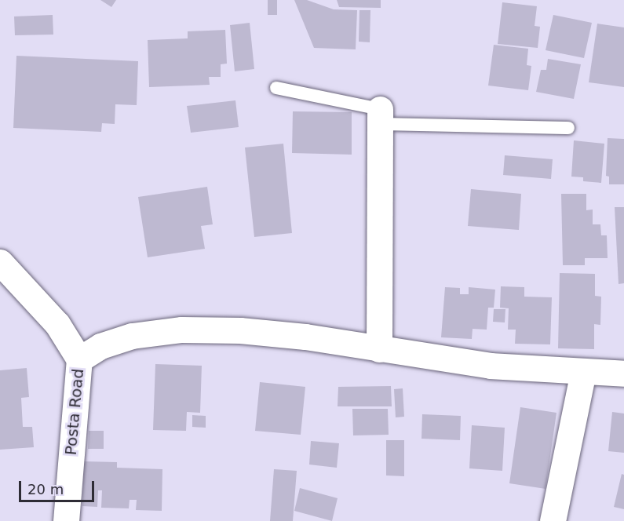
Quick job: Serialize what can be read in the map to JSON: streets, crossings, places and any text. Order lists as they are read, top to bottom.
{
  "streets": {
    "street": ["Posta Road"]
  },
  "scale_bar": "20 m"
}
